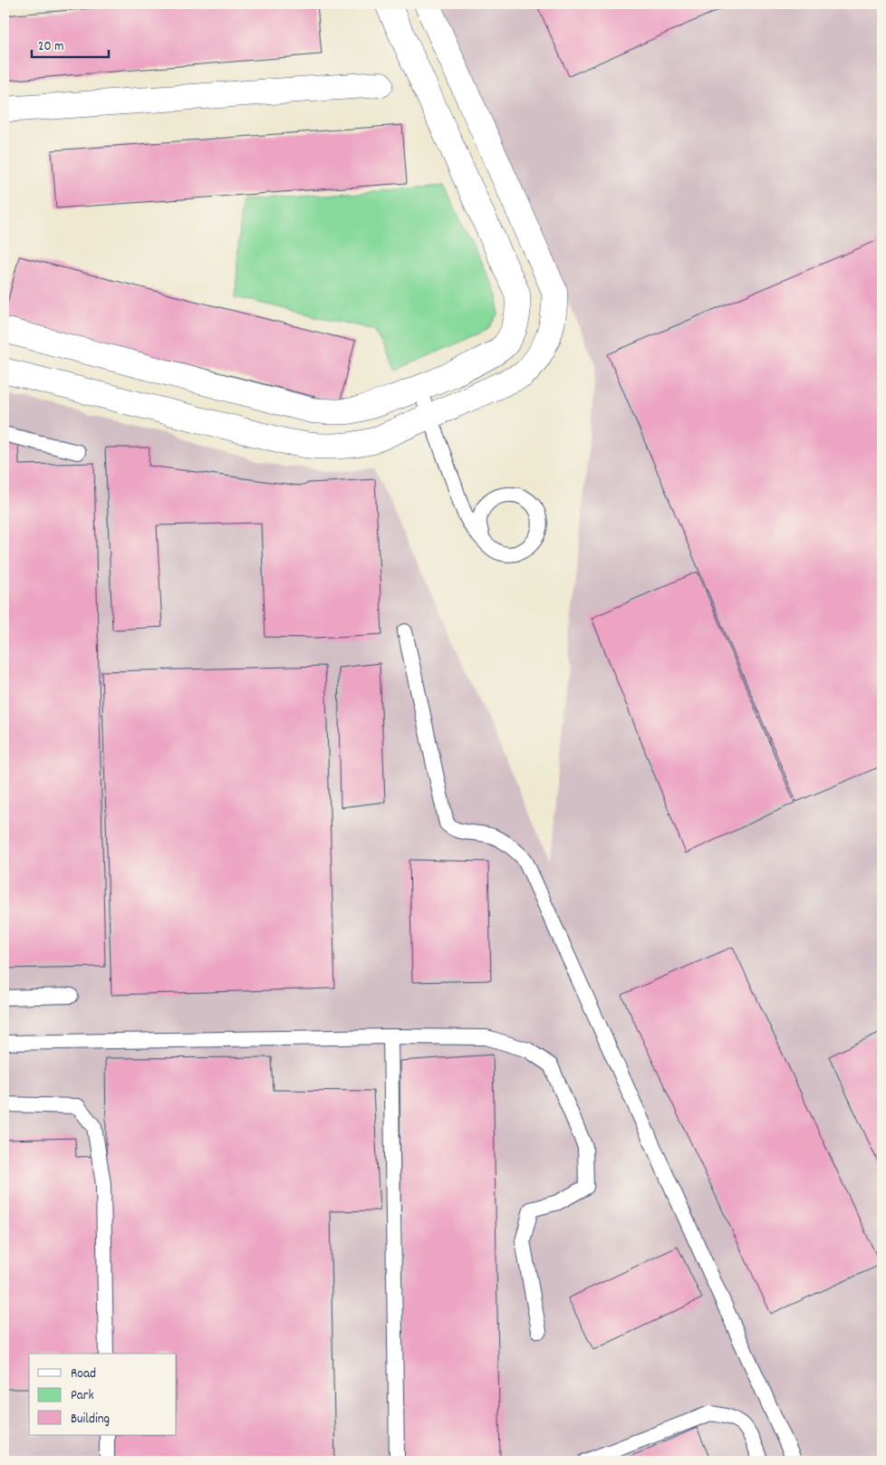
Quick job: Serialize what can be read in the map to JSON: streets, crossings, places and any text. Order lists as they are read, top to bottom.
{
  "legend": ["Road", "Park", "Building"],
  "scale_bar": "20 m"
}
